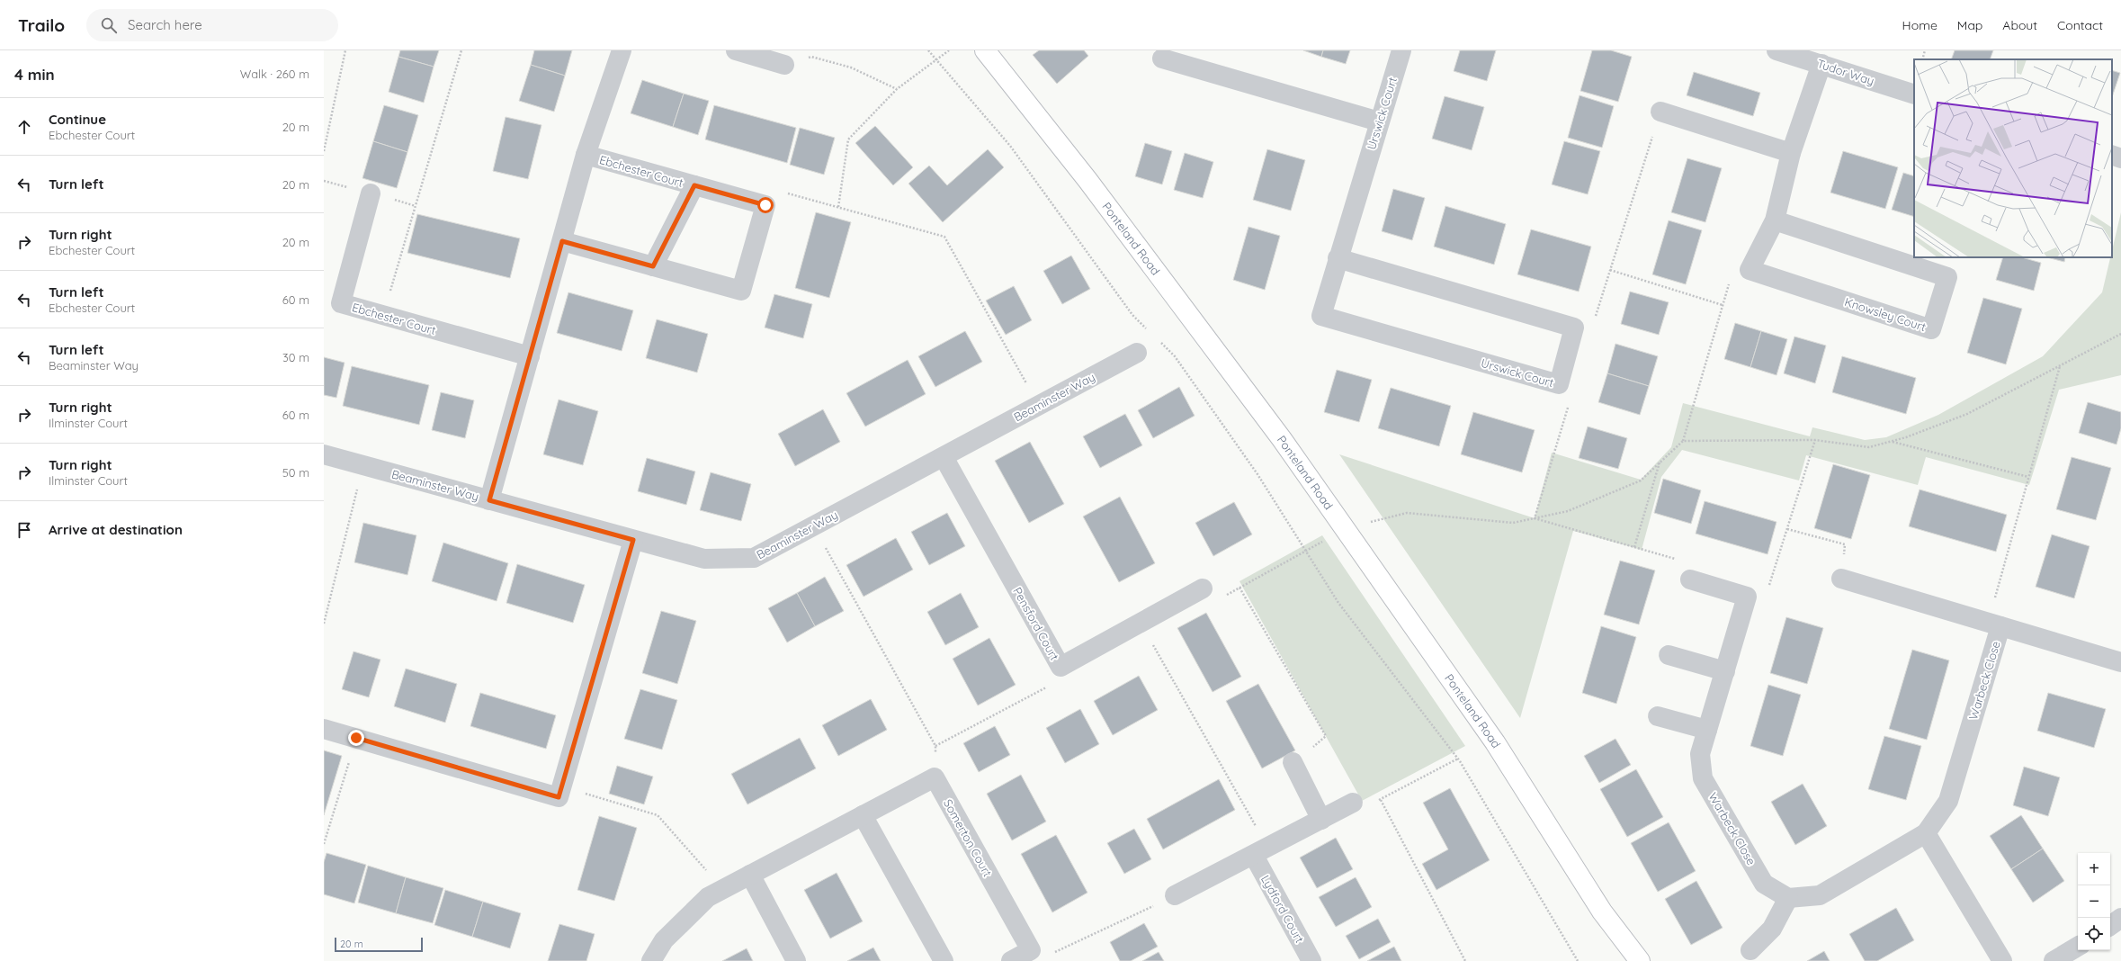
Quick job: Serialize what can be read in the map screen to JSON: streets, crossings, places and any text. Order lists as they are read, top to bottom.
{
  "streets": {
    "main road": ["Ponteland Road"],
    "street": [
      "Tudor Way",
      "Urswick Court",
      "Ebchester Court",
      "Knowsley Court",
      "Beaminster Way",
      "Pensford Court",
      "Warbeck Close",
      "Somerton Court",
      "Lydford Court"
    ]
  },
  "crossings": [
    ["Ebchester Court", "Beaminster Way"],
    ["Beaminster Way", "Pensford Court"]
  ],
  "scale_bar": "20 m",
  "page": {
    "header": "Trailo",
    "search": "Search here",
    "nav": [
      "Home",
      "Map",
      "About",
      "Contact"
    ],
    "heading": ["4 min", "Walk · 260 m"],
    "list": [
      ["Continue", "Ebchester Court", "20 m"],
      ["Turn left", "20 m"],
      ["Turn right", "Ebchester Court", "20 m"],
      ["Turn left", "Ebchester Court", "60 m"],
      ["Turn left", "Beaminster Way", "30 m"],
      ["Turn right", "Ilminster Court", "60 m"],
      ["Turn right", "Ilminster Court", "50 m"],
      "Arrive at destination"
    ],
    "map_buttons": ["+", "−"],
    "scale": "20 m"
  }
}
